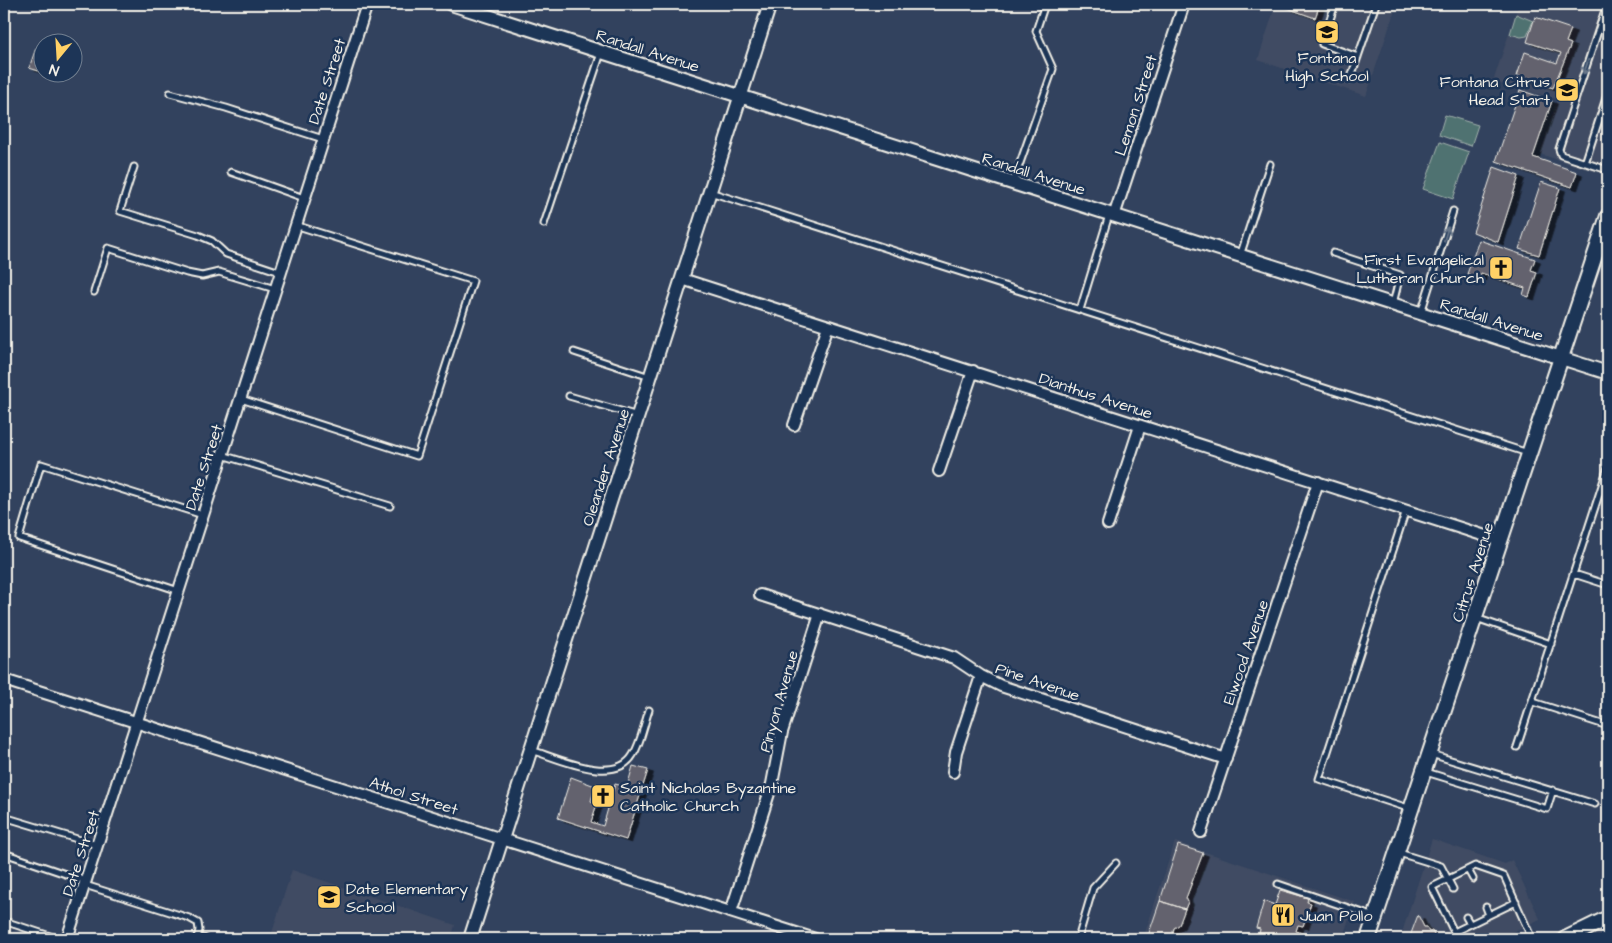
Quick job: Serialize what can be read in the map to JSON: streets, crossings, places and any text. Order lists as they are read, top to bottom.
{
  "streets": {
    "main road": ["Citrus Avenue"],
    "street": [
      "Randall Avenue",
      "Date Street",
      "Lemon Street",
      "Dianthus Avenue",
      "Oleander Avenue",
      "Elwood Avenue",
      "Pine Avenue",
      "Pinyon Avenue",
      "Athol Street"
    ]
  },
  "crossings": [
    ["Randall Avenue", "Lemon Street"],
    ["Randall Avenue", "Oleander Avenue"],
    ["Randall Avenue", "Citrus Avenue"],
    ["Date Street", "Athol Street"],
    ["Dianthus Avenue", "Oleander Avenue"],
    ["Dianthus Avenue", "Citrus Avenue"],
    ["Dianthus Avenue", "Elwood Avenue"],
    ["Oleander Avenue", "Athol Street"],
    ["Elwood Avenue", "Pine Avenue"],
    ["Pine Avenue", "Pinyon Avenue"],
    ["Pinyon Avenue", "Athol Street"]
  ],
  "places": {
    "school or university": ["Fontana High School", "Fontana Citrus Head Start", "Date Elementary School"],
    "church": ["First Evangelical Lutheran Church", "Saint Nicholas Byzantine Catholic Church"],
    "restaurant": ["Juan Pollo"]
  },
  "north": "bottom"
}
